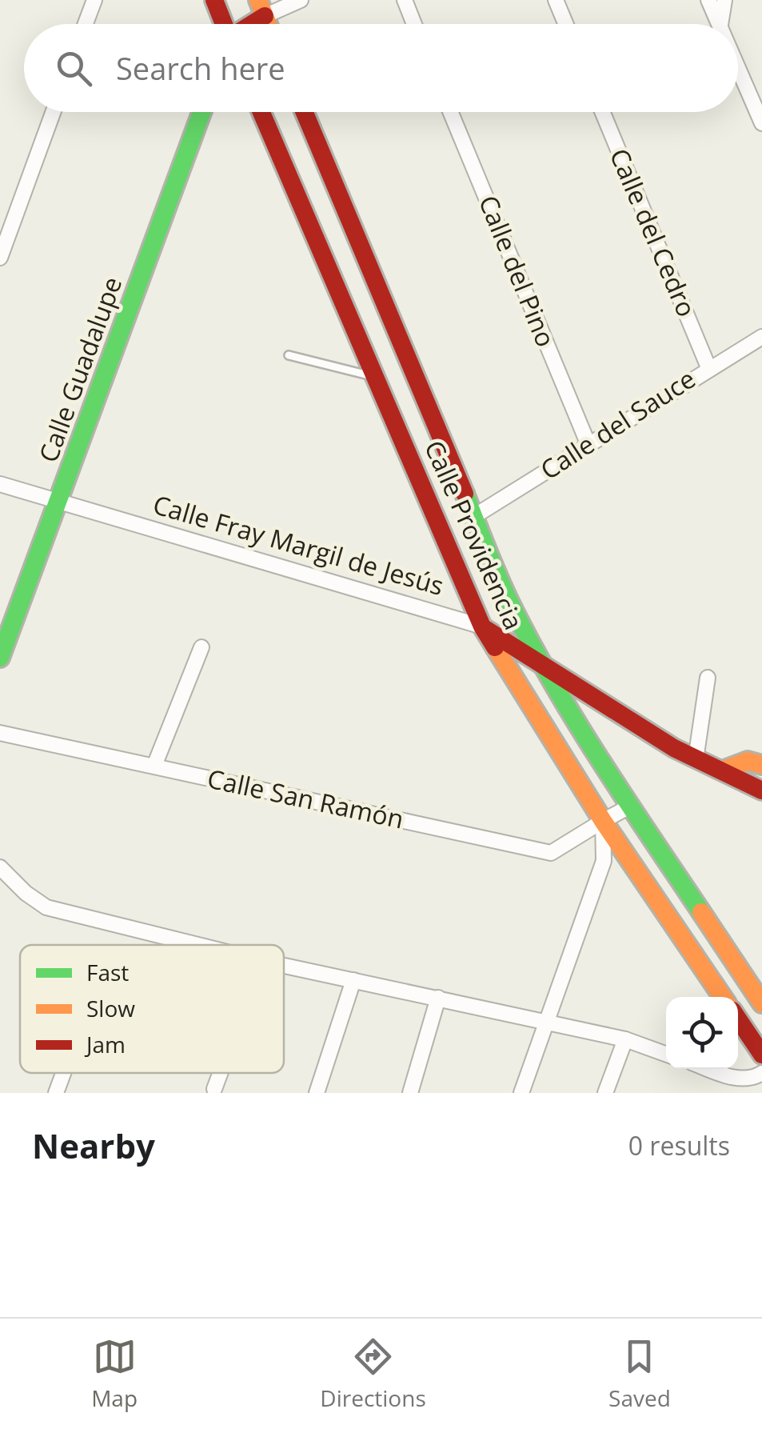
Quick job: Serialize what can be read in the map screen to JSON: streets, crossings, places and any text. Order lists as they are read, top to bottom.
{
  "streets": {
    "main road": ["Calle Guadalupe", "Calle Providencia", "Calle Fray Margil de Jesús"],
    "street": [
      "Calle del Cedro",
      "Calle del Pino",
      "Calle del Sauce",
      "Calle San Ramón"
    ]
  },
  "crossings": [
    ["Calle del Cedro", "Calle del Sauce"],
    ["Calle del Pino", "Calle del Sauce"],
    ["Calle Guadalupe", "Calle Fray Margil de Jesús"],
    ["Calle del Sauce", "Calle Providencia"],
    ["Calle Providencia", "Calle Fray Margil de Jesús"],
    ["Calle Providencia", "Calle San Ramón"]
  ],
  "legend": ["Fast", "Slow", "Jam"],
  "page": {
    "search": "Search here",
    "heading": ["Nearby", "0 results"],
    "nav": ["Map", "Directions", "Saved"]
  }
}
